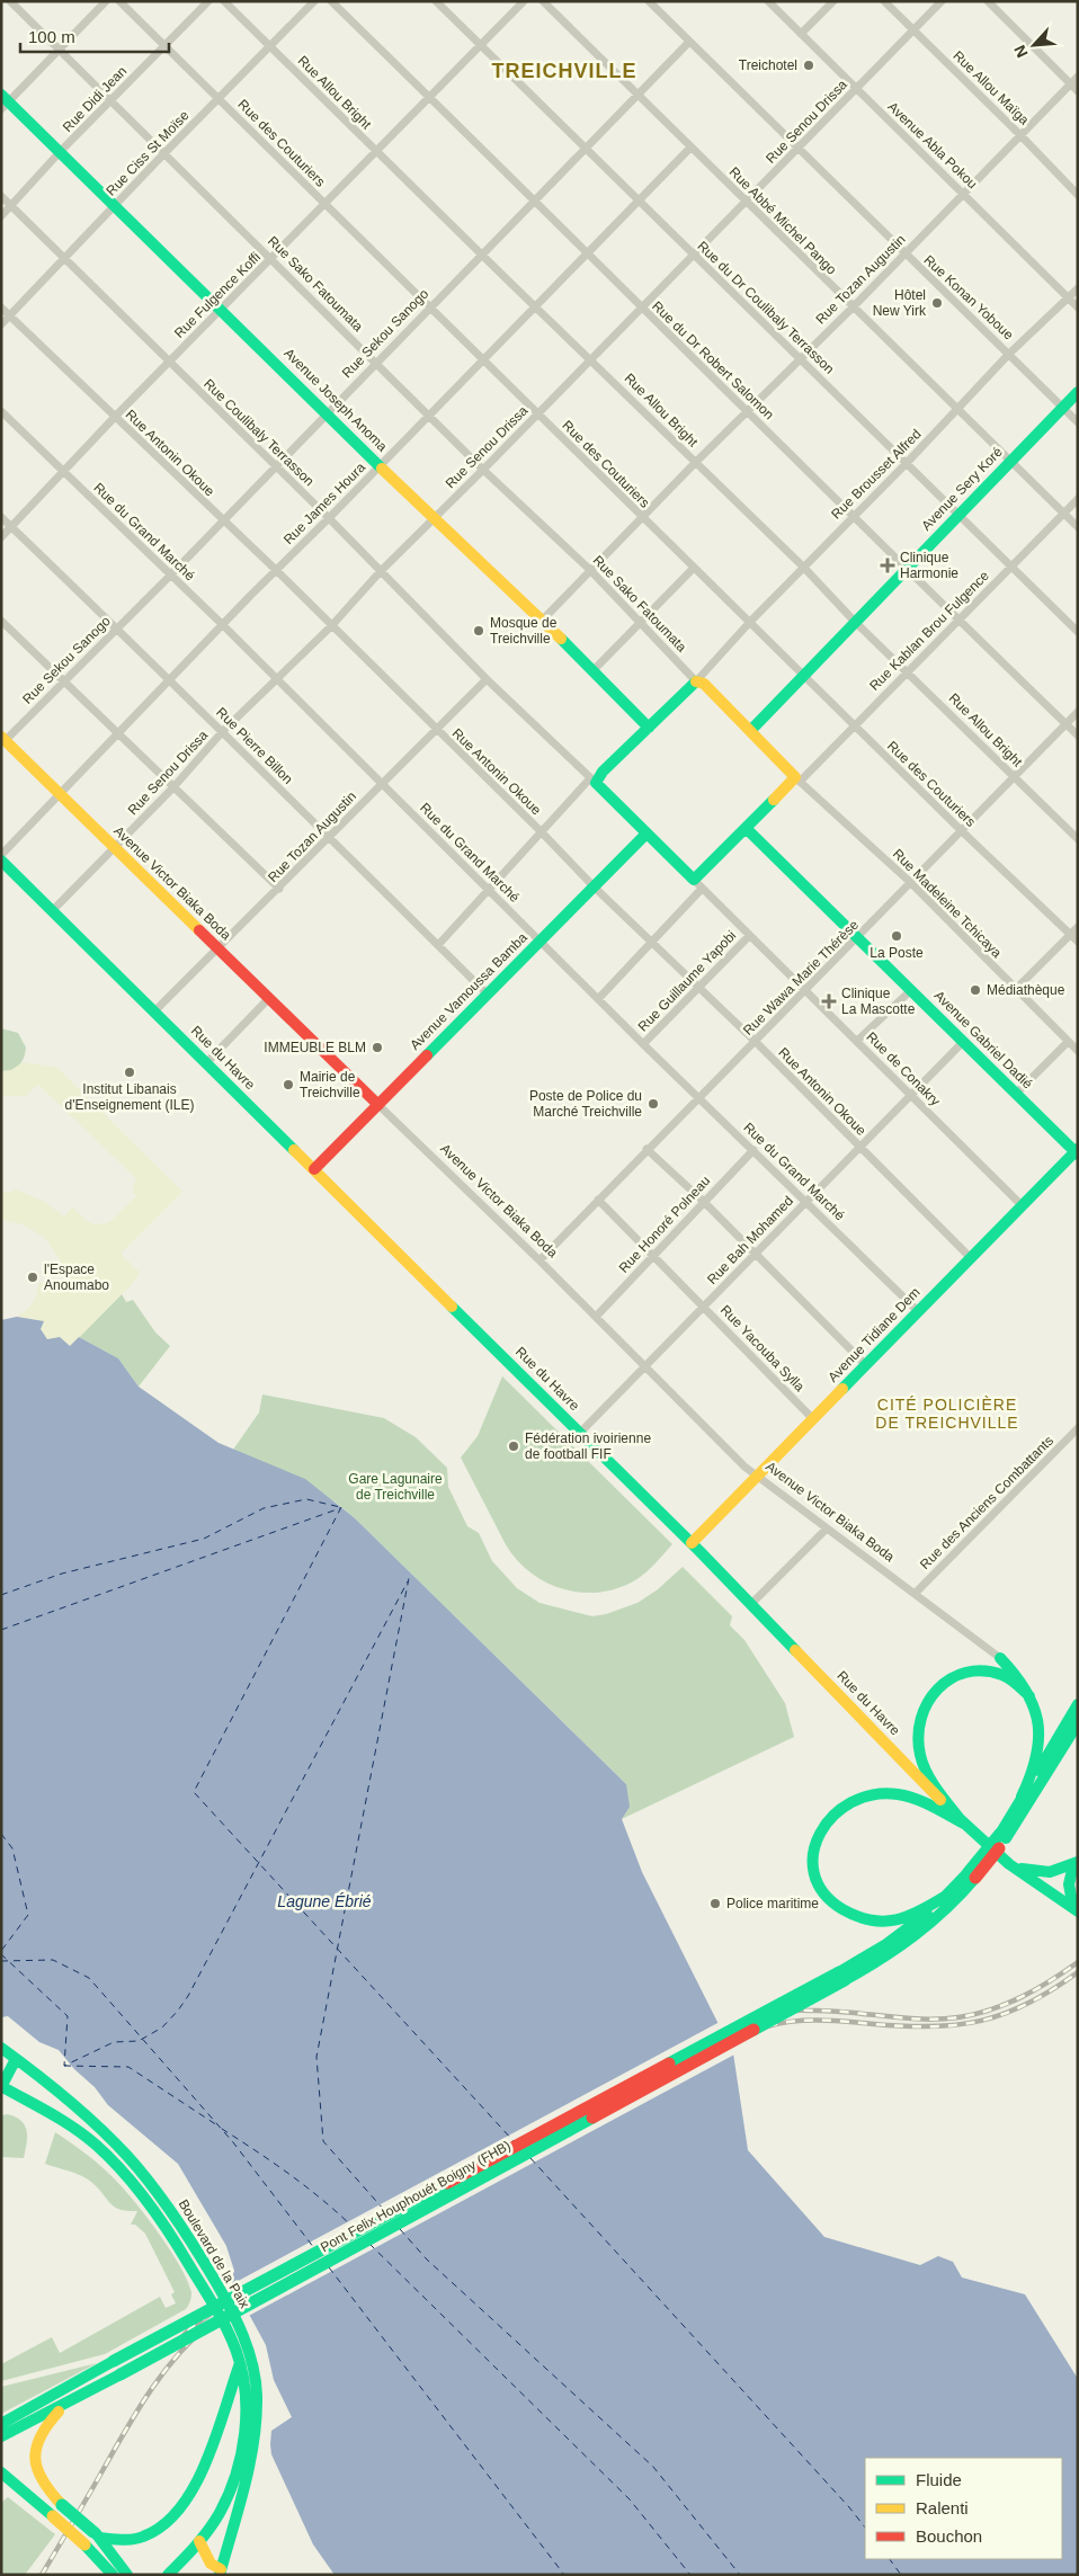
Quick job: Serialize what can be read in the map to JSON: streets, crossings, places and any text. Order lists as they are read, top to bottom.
{
  "streets": {
    "main road": [
      "Avenue Joseph Anoma",
      "Avenue Sery Koré",
      "Avenue Victor Biaka Boda",
      "Avenue Vamoussa Bamba",
      "Avenue Gabriel Dadié",
      "Rue du Havre",
      "Avenue Tidiane Dem",
      "Pont Felix Houphouét Boigny (FHB)",
      "Boulevard de la Paix"
    ],
    "street": [
      "Rue Allou Maïga",
      "Rue Allou Bright",
      "Rue Didi Jean",
      "Rue Senou Drissa",
      "Rue des Couturiers",
      "Avenue Abla Pokou",
      "Rue Ciss St Moïse",
      "Rue Abbé Michel Pango",
      "Rue Tozan Augustin",
      "Rue Sako Fatoumata",
      "Rue Fulgence Koffi",
      "Rue Konan Yoboue",
      "Rue du Dr Coulibaly Terrasson",
      "Rue Sekou Sanogo",
      "Rue du Dr Robert Salomon",
      "Rue Coulibaly Terrasson",
      "Rue Antonin Okoue",
      "Rue Brousset Alfred",
      "Rue James Houra",
      "Rue du Grand Marché",
      "Rue Kablan Brou Fulgence",
      "Rue Pierre Billon",
      "Rue Madeleine Tchicaya",
      "Rue Wawa Marie Thérèse",
      "Rue Guillaume Yapobi",
      "Rue de Conakry",
      "Rue Honoré Polneau",
      "Rue Bah Mohamed",
      "Rue Yacouba Sylla",
      "Rue des Anciens Combattants"
    ]
  },
  "crossings": [
    ["Rue Allou Maïga", "Rue Senou Drissa"],
    ["Rue Allou Maïga", "Rue Tozan Augustin"],
    ["Rue Allou Bright", "Rue Senou Drissa"],
    ["Rue Allou Bright", "Rue Ciss St Moïse"],
    ["Rue Allou Bright", "Rue Tozan Augustin"],
    ["Rue Allou Bright", "Rue Fulgence Koffi"],
    ["Rue Allou Bright", "Rue Sekou Sanogo"],
    ["Rue Allou Bright", "Rue Brousset Alfred"],
    ["Rue Allou Bright", "Avenue Sery Koré"],
    ["Rue Allou Bright", "Rue James Houra"],
    ["Rue Allou Bright", "Rue Kablan Brou Fulgence"],
    ["Rue Allou Bright", "Rue Wawa Marie Thérèse"],
    ["Rue Didi Jean", "Rue des Couturiers"],
    ["Rue Didi Jean", "Rue Sako Fatoumata"],
    ["Rue Didi Jean", "Avenue Joseph Anoma"],
    ["Rue Didi Jean", "Rue Coulibaly Terrasson"],
    ["Rue Senou Drissa", "Rue des Couturiers"],
    ["Rue Senou Drissa", "Avenue Abla Pokou"],
    ["Rue Senou Drissa", "Rue Abbé Michel Pango"],
    ["Rue Senou Drissa", "Rue Sako Fatoumata"],
    ["Rue Senou Drissa", "Rue Konan Yoboue"],
    ["Rue Senou Drissa", "Rue du Dr Coulibaly Terrasson"],
    ["Rue Senou Drissa", "Rue du Dr Robert Salomon"],
    ["Rue Senou Drissa", "Avenue Joseph Anoma"],
    ["Rue Senou Drissa", "Rue Coulibaly Terrasson"],
    ["Rue Senou Drissa", "Rue Antonin Okoue"],
    ["Rue Senou Drissa", "Rue du Grand Marché"],
    ["Rue Senou Drissa", "Rue Pierre Billon"],
    ["Rue Senou Drissa", "Avenue Victor Biaka Boda"],
    ["Rue Senou Drissa", "Rue du Havre"],
    ["Rue des Couturiers", "Rue Ciss St Moïse"],
    ["Rue des Couturiers", "Rue Tozan Augustin"],
    ["Rue des Couturiers", "Rue Fulgence Koffi"],
    ["Rue des Couturiers", "Rue Sekou Sanogo"],
    ["Rue des Couturiers", "Rue Brousset Alfred"],
    ["Rue des Couturiers", "Avenue Sery Koré"],
    ["Rue des Couturiers", "Rue James Houra"],
    ["Rue des Couturiers", "Rue Kablan Brou Fulgence"],
    ["Rue des Couturiers", "Rue Wawa Marie Thérèse"],
    ["Avenue Abla Pokou", "Rue Tozan Augustin"],
    ["Avenue Abla Pokou", "Rue Brousset Alfred"],
    ["Rue Ciss St Moïse", "Rue Sako Fatoumata"],
    ["Rue Ciss St Moïse", "Avenue Joseph Anoma"],
    ["Rue Ciss St Moïse", "Rue Coulibaly Terrasson"],
    ["Rue Ciss St Moïse", "Rue Antonin Okoue"],
    ["Rue Abbé Michel Pango", "Rue Tozan Augustin"],
    ["Rue Abbé Michel Pango", "Rue Sekou Sanogo"],
    ["Rue Abbé Michel Pango", "Rue Brousset Alfred"],
    ["Rue Abbé Michel Pango", "Avenue Sery Koré"],
    ["Rue Abbé Michel Pango", "Rue James Houra"],
    ["Rue Abbé Michel Pango", "Rue Kablan Brou Fulgence"],
    ["Rue Tozan Augustin", "Rue Sako Fatoumata"],
    ["Rue Tozan Augustin", "Rue Konan Yoboue"],
    ["Rue Tozan Augustin", "Rue du Dr Coulibaly Terrasson"],
    ["Rue Tozan Augustin", "Rue du Dr Robert Salomon"],
    ["Rue Tozan Augustin", "Avenue Joseph Anoma"],
    ["Rue Tozan Augustin", "Rue Coulibaly Terrasson"],
    ["Rue Tozan Augustin", "Rue Antonin Okoue"],
    ["Rue Tozan Augustin", "Rue du Grand Marché"],
    ["Rue Tozan Augustin", "Rue Pierre Billon"],
    ["Rue Tozan Augustin", "Avenue Victor Biaka Boda"],
    ["Rue Tozan Augustin", "Rue du Havre"],
    ["Rue Sako Fatoumata", "Rue Fulgence Koffi"],
    ["Rue Sako Fatoumata", "Rue Sekou Sanogo"],
    ["Rue Sako Fatoumata", "Rue Brousset Alfred"],
    ["Rue Sako Fatoumata", "Rue James Houra"],
    ["Rue Fulgence Koffi", "Rue du Dr Coulibaly Terrasson"],
    ["Rue Fulgence Koffi", "Rue du Dr Robert Salomon"],
    ["Rue Fulgence Koffi", "Avenue Joseph Anoma"],
    ["Rue Fulgence Koffi", "Rue Coulibaly Terrasson"],
    ["Rue Fulgence Koffi", "Rue Antonin Okoue"],
    ["Rue Fulgence Koffi", "Rue du Grand Marché"],
    ["Rue Fulgence Koffi", "Rue Pierre Billon"],
    ["Rue Konan Yoboue", "Rue Sekou Sanogo"],
    ["Rue Konan Yoboue", "Rue Brousset Alfred"],
    ["Rue Konan Yoboue", "Avenue Sery Koré"],
    ["Rue du Dr Coulibaly Terrasson", "Rue Sekou Sanogo"],
    ["Rue du Dr Coulibaly Terrasson", "Rue Brousset Alfred"],
    ["Rue du Dr Coulibaly Terrasson", "Avenue Sery Koré"],
    ["Rue du Dr Coulibaly Terrasson", "Rue James Houra"],
    ["Rue du Dr Coulibaly Terrasson", "Rue Kablan Brou Fulgence"],
    ["Rue Sekou Sanogo", "Rue du Dr Robert Salomon"],
    ["Rue Sekou Sanogo", "Avenue Joseph Anoma"],
    ["Rue Sekou Sanogo", "Rue Coulibaly Terrasson"],
    ["Rue Sekou Sanogo", "Rue Antonin Okoue"],
    ["Rue Sekou Sanogo", "Rue du Grand Marché"],
    ["Rue Sekou Sanogo", "Rue Pierre Billon"],
    ["Rue Sekou Sanogo", "Avenue Victor Biaka Boda"],
    ["Rue du Dr Robert Salomon", "Rue Brousset Alfred"],
    ["Rue du Dr Robert Salomon", "Avenue Sery Koré"],
    ["Rue du Dr Robert Salomon", "Rue James Houra"],
    ["Rue du Dr Robert Salomon", "Rue Kablan Brou Fulgence"],
    ["Rue du Dr Robert Salomon", "Rue Wawa Marie Thérèse"],
    ["Avenue Joseph Anoma", "Rue James Houra"],
    ["Rue Coulibaly Terrasson", "Rue James Houra"],
    ["Rue Antonin Okoue", "Rue James Houra"],
    ["Rue Antonin Okoue", "Rue Wawa Marie Thérèse"],
    ["Rue Antonin Okoue", "Rue Guillaume Yapobi"],
    ["Rue Antonin Okoue", "Avenue Vamoussa Bamba"],
    ["Rue Antonin Okoue", "Rue Bah Mohamed"],
    ["Rue Antonin Okoue", "Avenue Tidiane Dem"],
    ["Rue James Houra", "Rue du Grand Marché"],
    ["Rue James Houra", "Rue Pierre Billon"],
    ["Rue James Houra", "Avenue Victor Biaka Boda"],
    ["Rue du Grand Marché", "Rue Wawa Marie Thérèse"],
    ["Rue du Grand Marché", "Rue Guillaume Yapobi"],
    ["Rue du Grand Marché", "Avenue Vamoussa Bamba"],
    ["Rue du Grand Marché", "Rue Honoré Polneau"],
    ["Rue du Grand Marché", "Rue Bah Mohamed"],
    ["Rue du Grand Marché", "Avenue Tidiane Dem"],
    ["Rue Kablan Brou Fulgence", "Rue Madeleine Tchicaya"],
    ["Rue Pierre Billon", "Avenue Vamoussa Bamba"],
    ["Avenue Victor Biaka Boda", "Rue Wawa Marie Thérèse"],
    ["Avenue Victor Biaka Boda", "Avenue Vamoussa Bamba"],
    ["Avenue Victor Biaka Boda", "Rue Honoré Polneau"],
    ["Avenue Victor Biaka Boda", "Rue Bah Mohamed"],
    ["Avenue Victor Biaka Boda", "Avenue Tidiane Dem"],
    ["Avenue Victor Biaka Boda", "Rue des Anciens Combattants"],
    ["Rue Madeleine Tchicaya", "Rue Wawa Marie Thérèse"],
    ["Rue Wawa Marie Thérèse", "Avenue Gabriel Dadié"],
    ["Rue Wawa Marie Thérèse", "Rue de Conakry"],
    ["Rue Wawa Marie Thérèse", "Rue Yacouba Sylla"],
    ["Rue Guillaume Yapobi", "Rue de Conakry"],
    ["Avenue Vamoussa Bamba", "Rue du Havre"],
    ["Avenue Gabriel Dadié", "Rue Bah Mohamed"],
    ["Avenue Gabriel Dadié", "Avenue Tidiane Dem"],
    ["Rue du Havre", "Rue Bah Mohamed"],
    ["Rue du Havre", "Avenue Tidiane Dem"],
    ["Rue de Conakry", "Rue Bah Mohamed"],
    ["Rue de Conakry", "Avenue Tidiane Dem"],
    ["Rue Honoré Polneau", "Rue Yacouba Sylla"],
    ["Rue Bah Mohamed", "Rue Yacouba Sylla"],
    ["Avenue Tidiane Dem", "Rue Yacouba Sylla"]
  ],
  "districts": ["TREICHVILLE", "CITÉ POLICIÈRE DE TREICHVILLE"],
  "water": ["Lagune Ébrié"],
  "parks": ["Gare Lagunaire de Treichville"],
  "places": {
    "other": [
      "Treichotel",
      "Hôtel New Yirk",
      "Mosque de Treichville",
      "La Poste",
      "Médiathèque",
      "IMMEUBLE BLM",
      "Institut Libanais d'Enseignement (ILE)",
      "Mairie de Treichville",
      "Poste de Police du Marché Treichville",
      "l'Espace Anoumabo",
      "Fédération ivoirienne de football FIF",
      "Police maritime"
    ],
    "health": ["Clinique Harmonie", "Clinique La Mascotte"]
  },
  "legend": ["Fluide", "Ralenti", "Bouchon"],
  "scale_bar": "100 m",
  "north": "bottom left"
}
